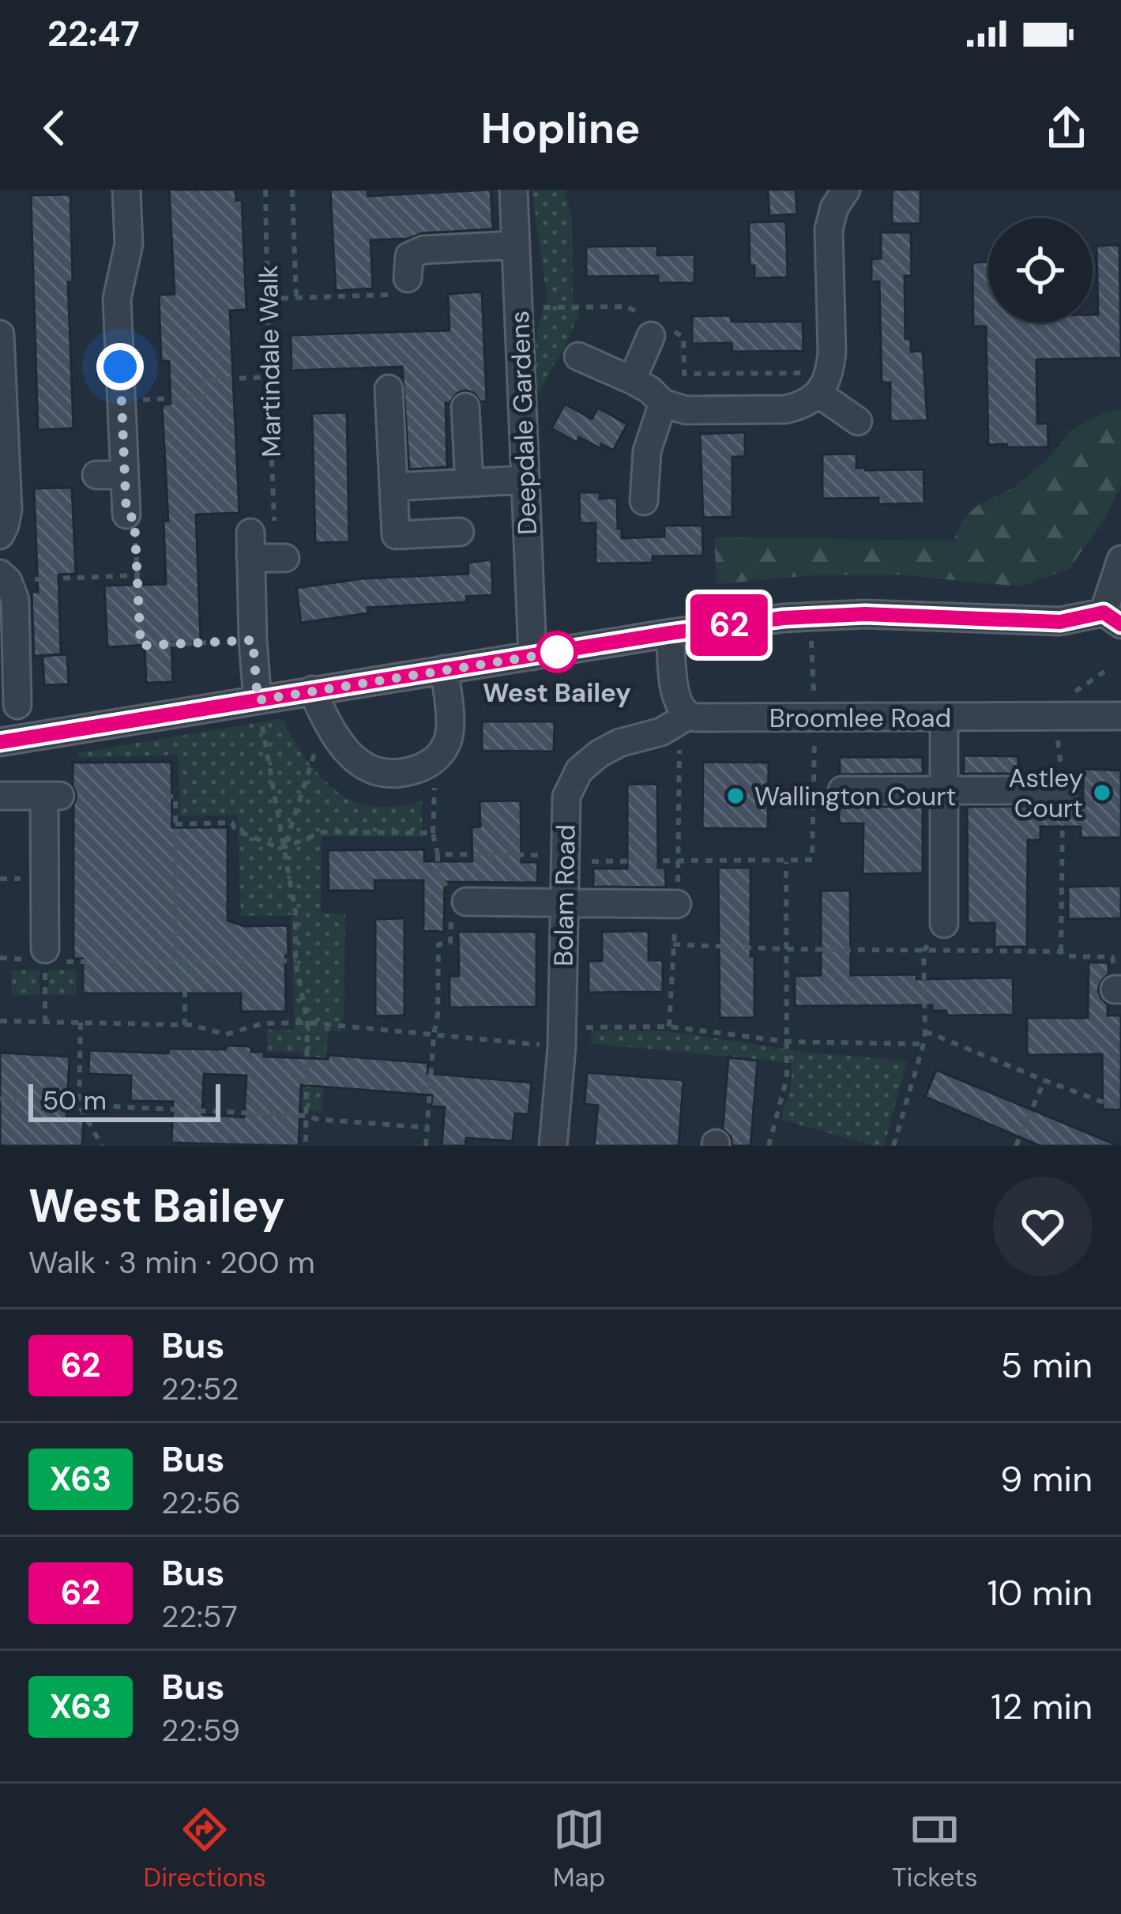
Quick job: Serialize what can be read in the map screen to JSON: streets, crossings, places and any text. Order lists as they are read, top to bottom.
{
  "streets": {
    "street": ["Deepdale Gardens", "Broomlee Road", "Bolam Road"],
    "path": ["Martindale Walk"]
  },
  "crossings": [
    ["Broomlee Road", "Bolam Road"]
  ],
  "places": ["West Bailey", "Astley Court", "Wallington Court"],
  "lines": ["bus line 62"],
  "scale_bar": "50 m",
  "page": {
    "status": "22:47",
    "header": "Hopline",
    "on_map": "62",
    "scale": "50 m",
    "heading": ["West Bailey", "Walk · 3 min · 200 m"],
    "list": [
      {
        "mark": "62",
        "name": "Bus",
        "note": "22:52",
        "value": "5 min"
      },
      {
        "mark": "X63",
        "name": "Bus",
        "note": "22:56",
        "value": "9 min"
      },
      {
        "mark": "62",
        "name": "Bus",
        "note": "22:57",
        "value": "10 min"
      },
      {
        "mark": "X63",
        "name": "Bus",
        "note": "22:59",
        "value": "12 min"
      }
    ],
    "tabs": ["Directions", "Map", "Tickets"]
  }
}
